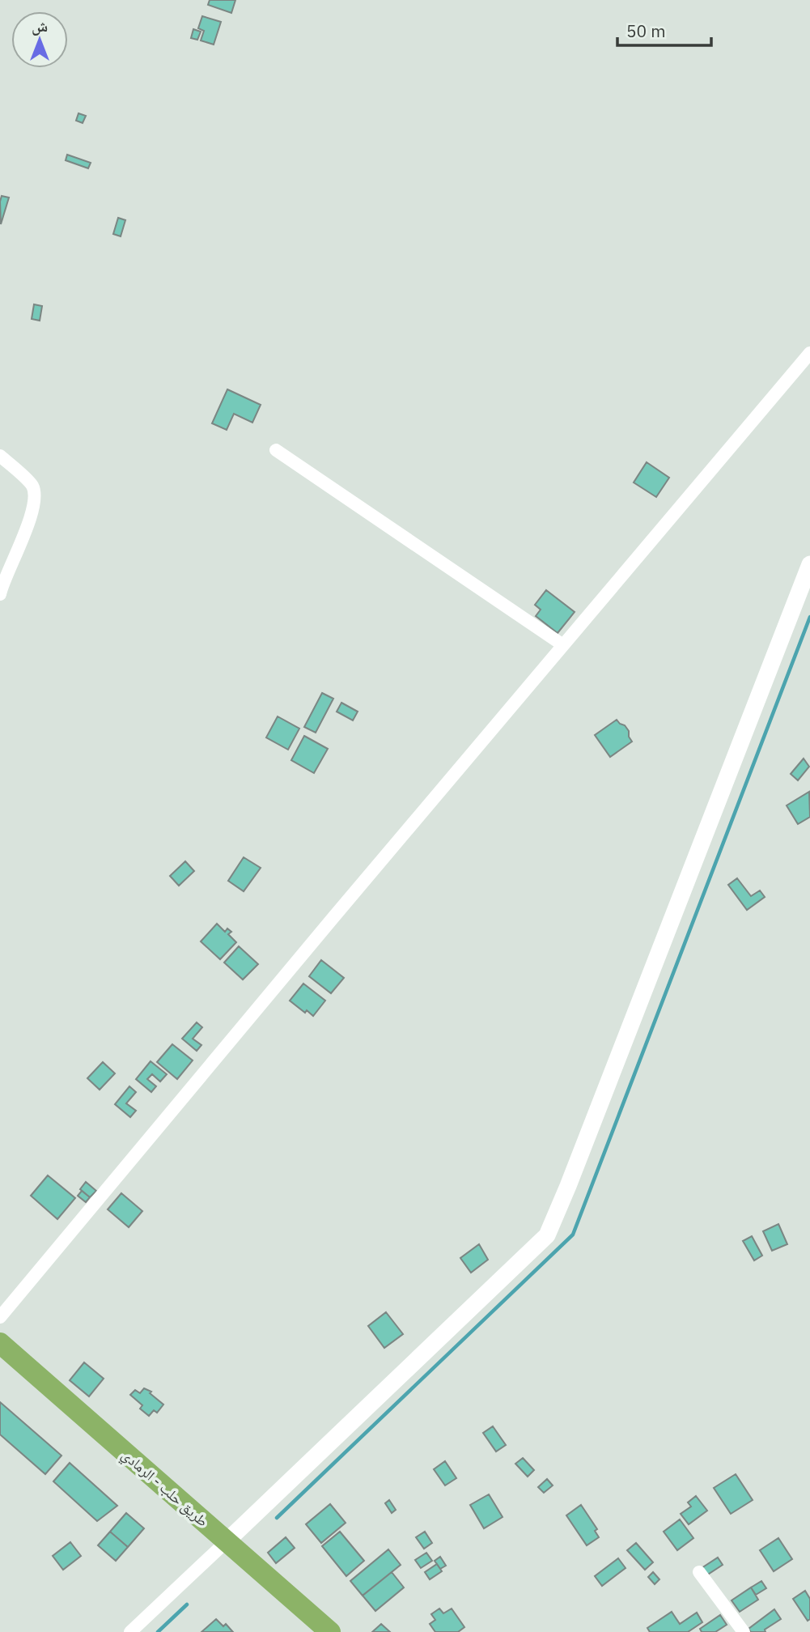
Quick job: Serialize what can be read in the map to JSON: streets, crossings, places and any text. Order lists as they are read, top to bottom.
{
  "streets": {
    "highway": ["طريق حلب - الرمادي"]
  },
  "scale_bar": "50 m",
  "north": "top"
}
